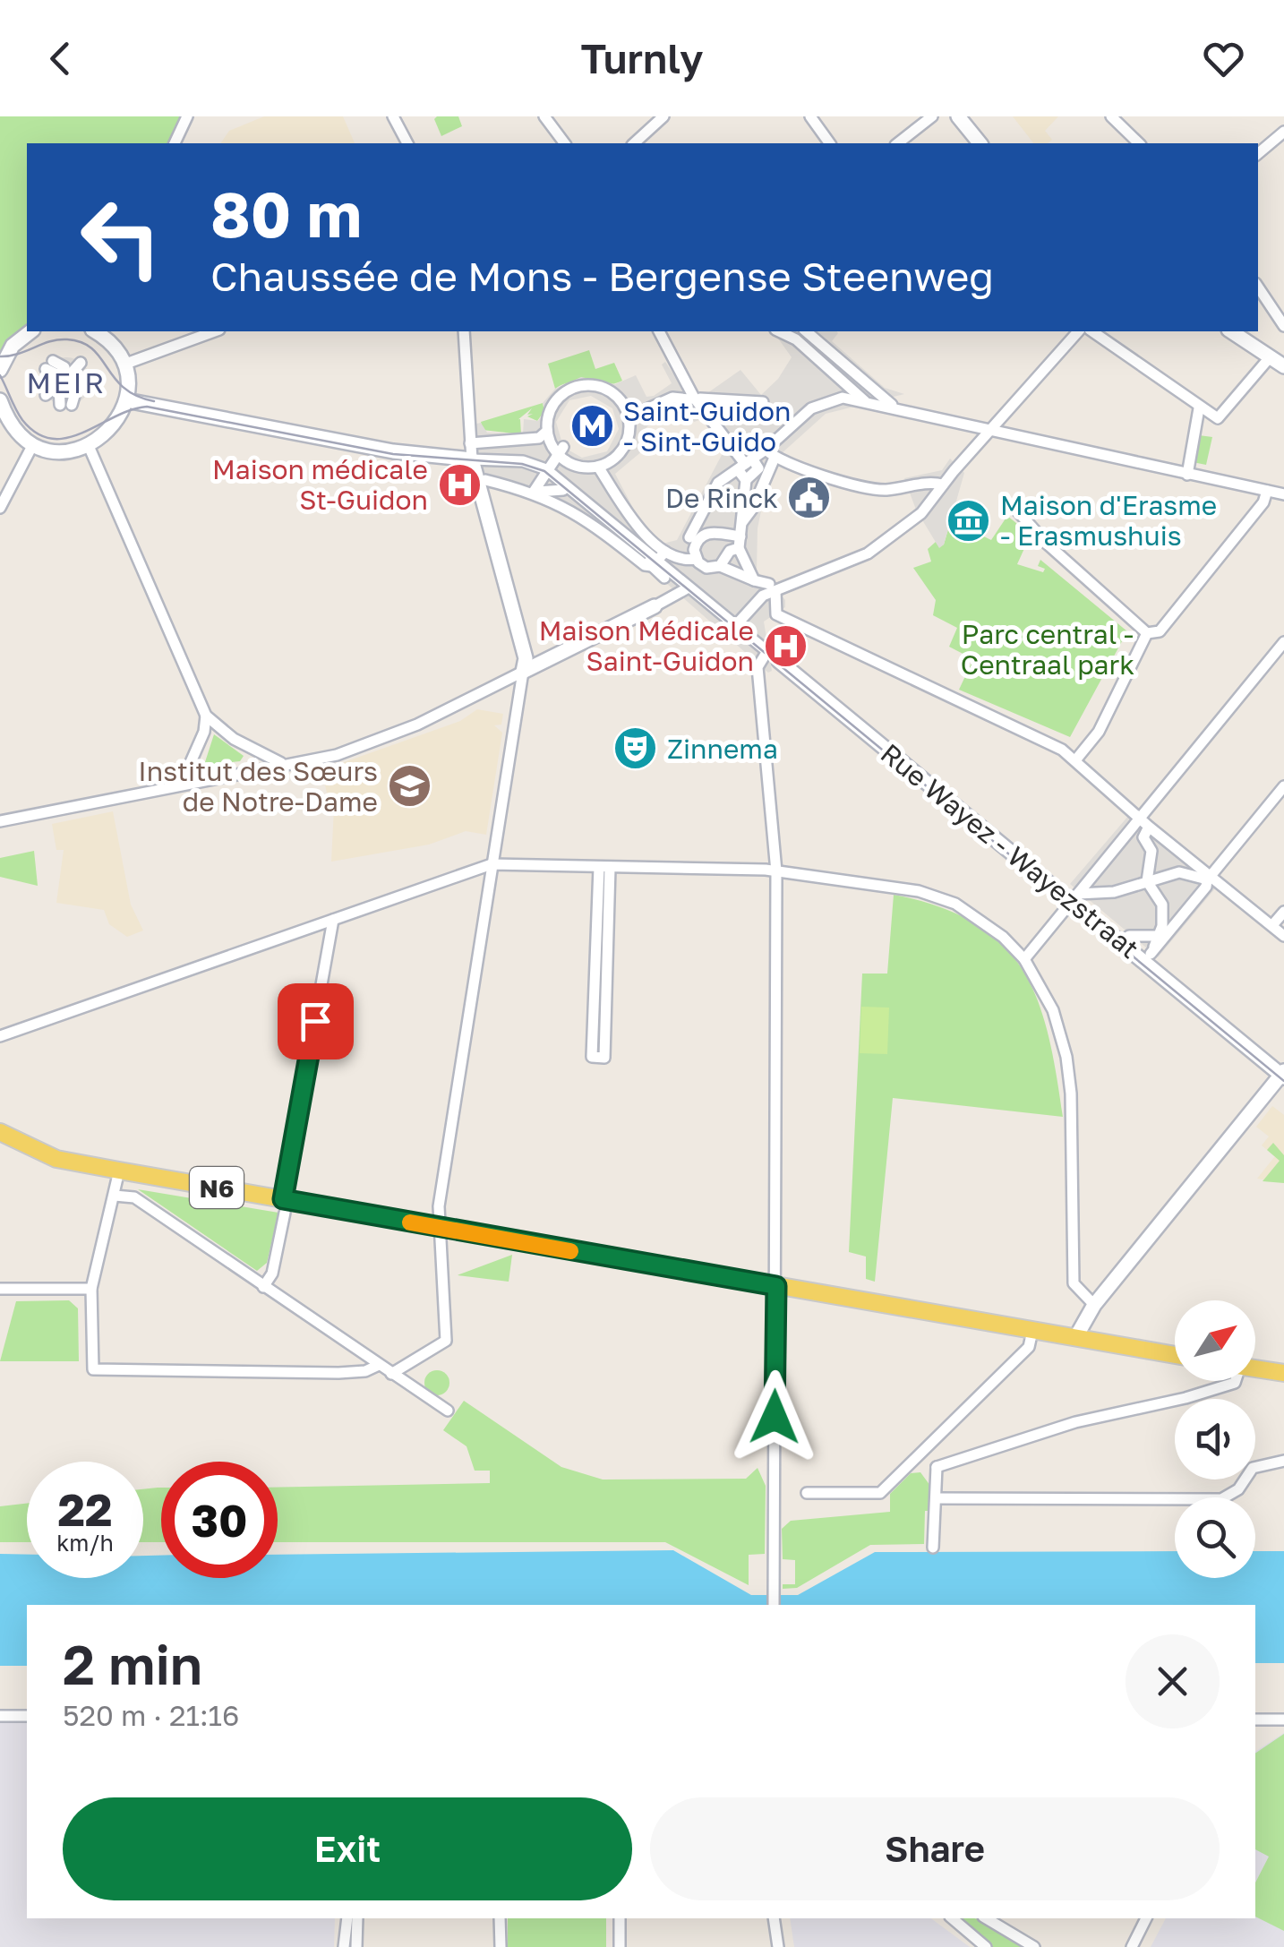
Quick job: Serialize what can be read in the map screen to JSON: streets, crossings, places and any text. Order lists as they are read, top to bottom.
{
  "streets": {
    "main road": ["N6"],
    "street": ["Rue Wayez - Wayezstraat"]
  },
  "districts": ["MEIR"],
  "parks": ["Parc central - Centraal park"],
  "places": {
    "metro station": ["Saint-Guidon - Sint-Guido"],
    "hospital": ["Maison médicale St-Guidon", "Maison Médicale Saint-Guidon"],
    "public building": ["De Rinck"],
    "museum": ["Maison d'Erasme - Erasmushuis"],
    "theatre": ["Zinnema"],
    "school or university": ["Institut des Sœurs de Notre-Dame"]
  },
  "north": "top right",
  "page": {
    "header": "Turnly",
    "turn": ["80 m", "Chaussée de Mons - Bergense Steenweg"],
    "speed": "22 km/h",
    "limit": "30",
    "heading": ["2 min", "520 m · 21:16"],
    "buttons": ["Exit", "Share"]
  }
}
